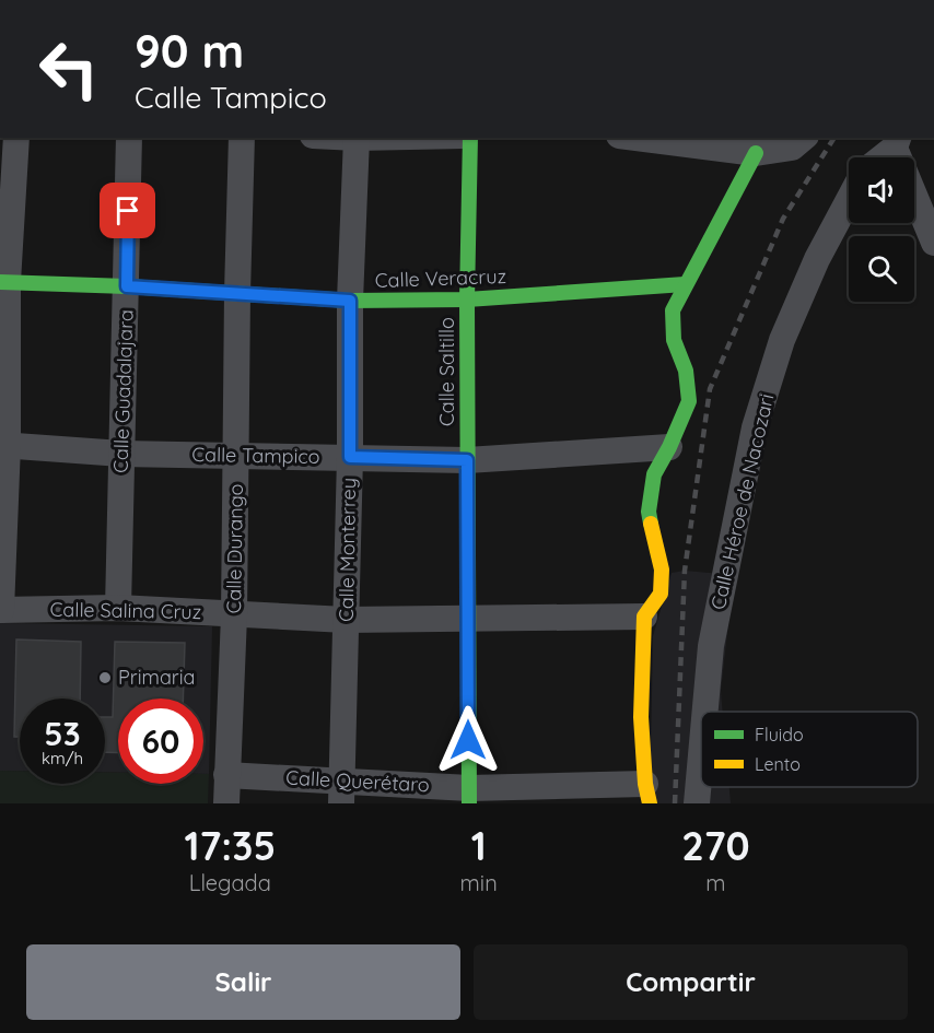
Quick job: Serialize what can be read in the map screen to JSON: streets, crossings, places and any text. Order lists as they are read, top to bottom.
{
  "streets": {
    "street": [
      "Calle Veracruz",
      "Calle Saltillo",
      "Calle Guadalajara",
      "Calle Tampico",
      "Calle Héroe de Nacozari",
      "Calle Durango",
      "Calle Monterrey",
      "Calle Salina Cruz",
      "Calle Querétaro"
    ]
  },
  "crossings": [
    ["Calle Veracruz", "Calle Saltillo"],
    ["Calle Veracruz", "Calle Guadalajara"],
    ["Calle Veracruz", "Calle Durango"],
    ["Calle Veracruz", "Calle Monterrey"],
    ["Calle Saltillo", "Calle Tampico"],
    ["Calle Saltillo", "Calle Salina Cruz"],
    ["Calle Saltillo", "Calle Querétaro"],
    ["Calle Guadalajara", "Calle Tampico"],
    ["Calle Guadalajara", "Calle Salina Cruz"],
    ["Calle Tampico", "Calle Durango"],
    ["Calle Tampico", "Calle Monterrey"],
    ["Calle Durango", "Calle Salina Cruz"],
    ["Calle Durango", "Calle Querétaro"],
    ["Calle Monterrey", "Calle Salina Cruz"],
    ["Calle Monterrey", "Calle Querétaro"]
  ],
  "places": ["Primaria"],
  "legend": ["Fluido", "Lento"],
  "page": {
    "turn": ["90 m", "Calle Tampico"],
    "speed": "53 km/h",
    "limit": "60",
    "eta": [
      "17:35",
      "Llegada",
      "1",
      "min",
      "270",
      "m"
    ],
    "buttons": ["Salir", "Compartir"]
  }
}
